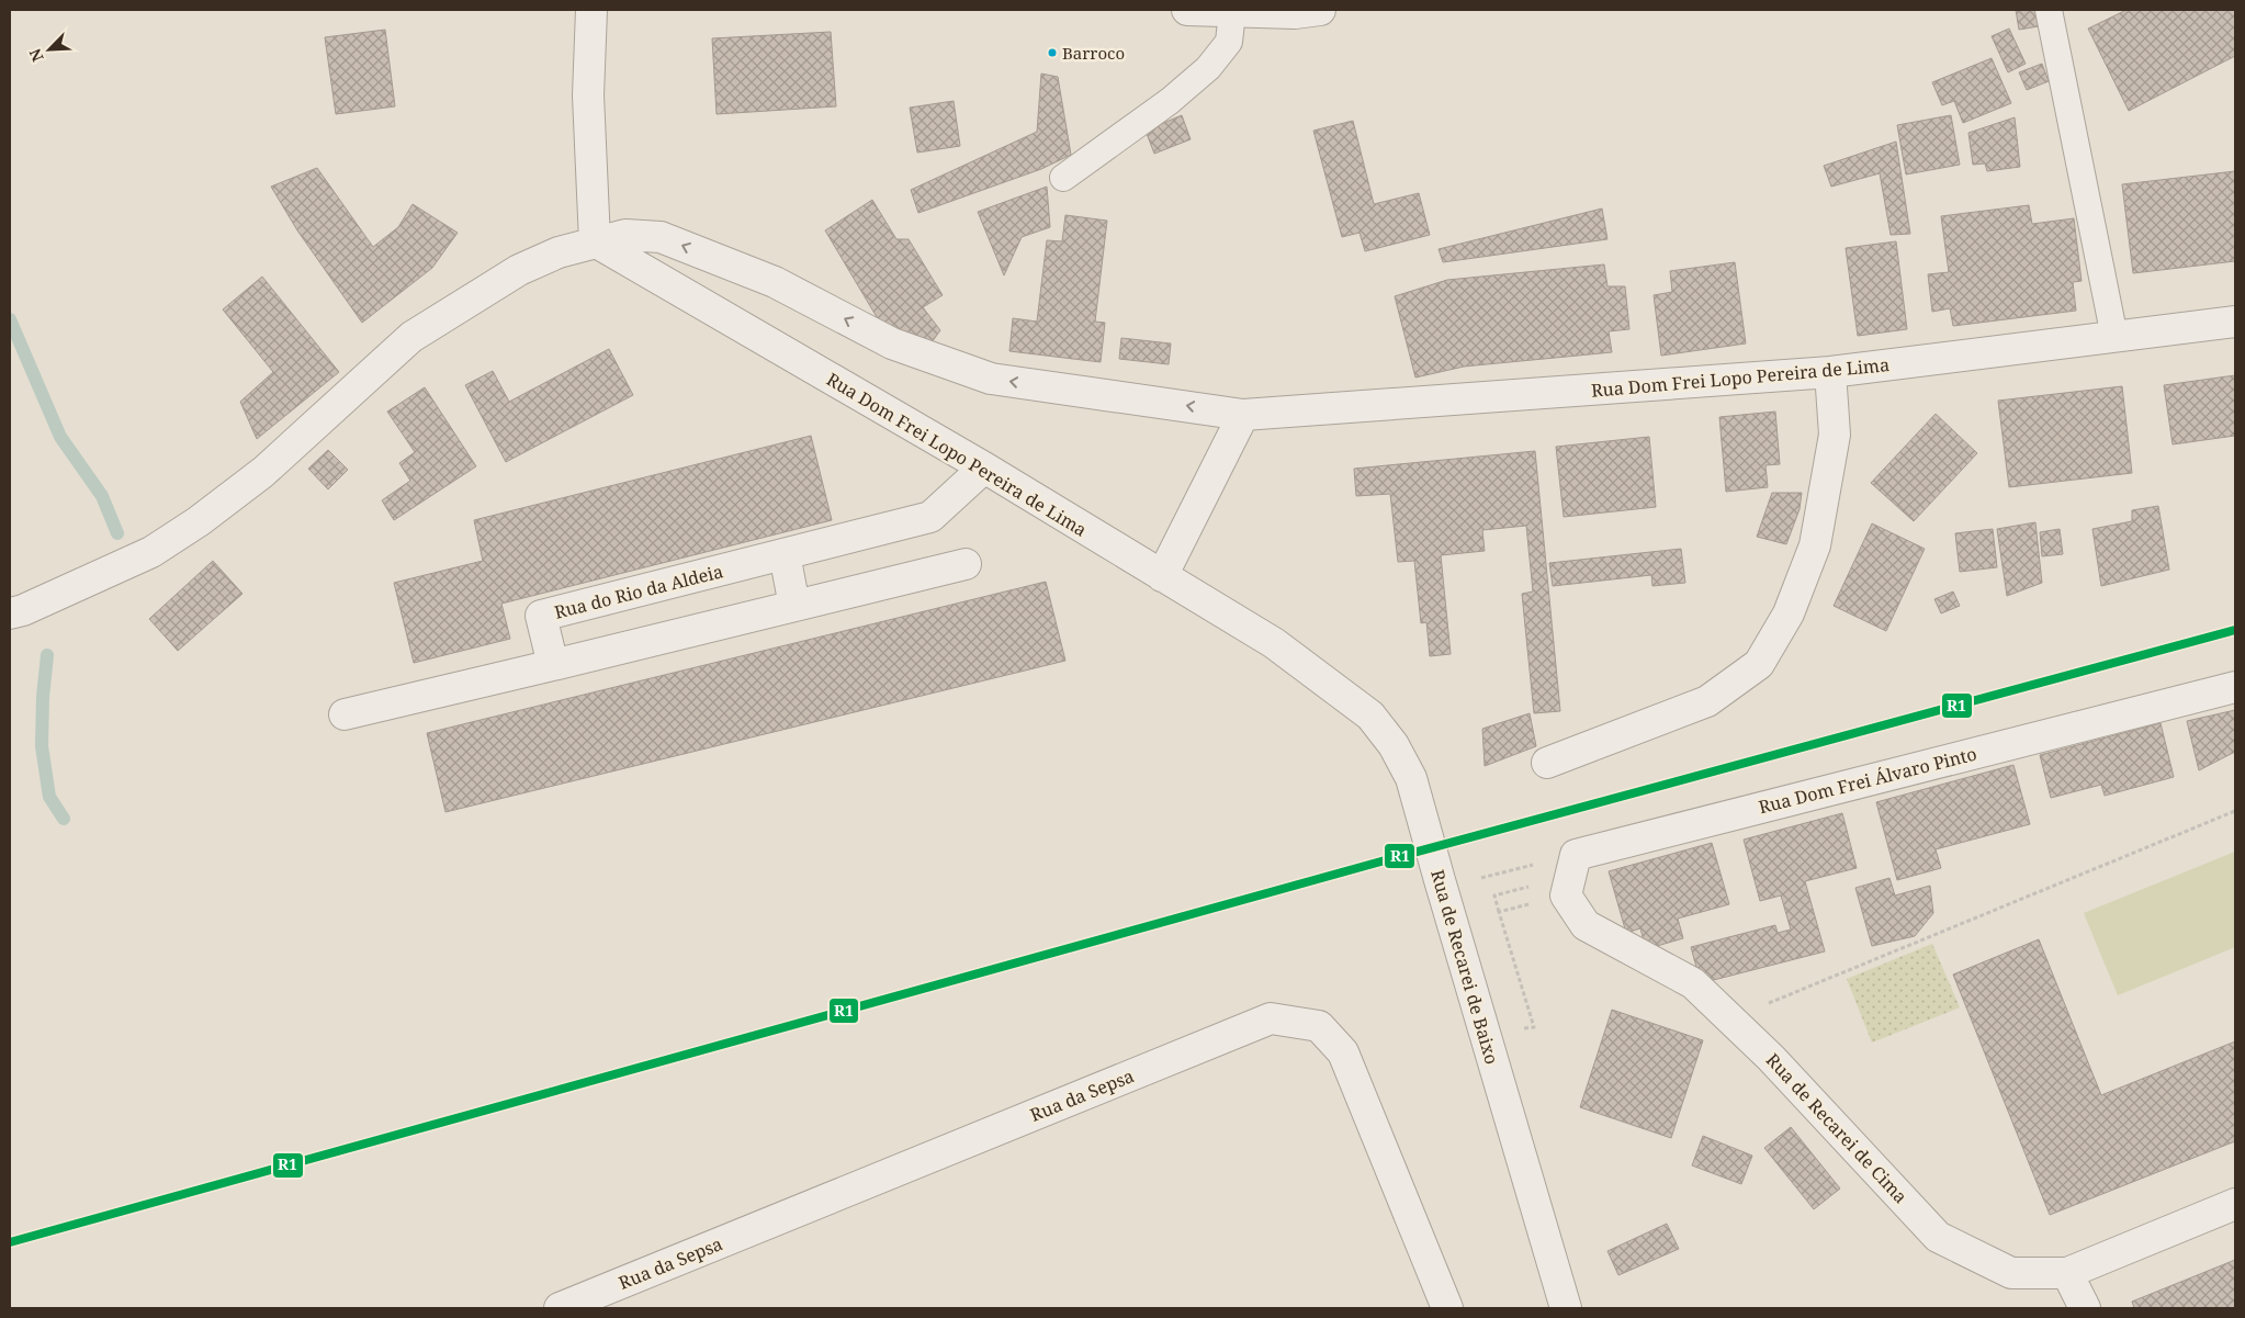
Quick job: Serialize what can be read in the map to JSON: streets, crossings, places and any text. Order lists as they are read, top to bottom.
{
  "streets": {
    "street": [
      "Rua Dom Frei Lopo Pereira de Lima",
      "Rua do Rio da Aldeia",
      "Rua Dom Frei Álvaro Pinto",
      "Rua de Recarei de Baixo",
      "Rua da Sepsa",
      "Rua de Recarei de Cima"
    ]
  },
  "crossings": [
    ["Rua Dom Frei Lopo Pereira de Lima", "Rua do Rio da Aldeia"],
    ["Rua Dom Frei Lopo Pereira de Lima", "Rua de Recarei de Baixo"],
    ["Rua Dom Frei Álvaro Pinto", "Rua de Recarei de Cima"]
  ],
  "places": ["Barroco"],
  "lines": ["transit line R1"],
  "north": "bottom left"
}
